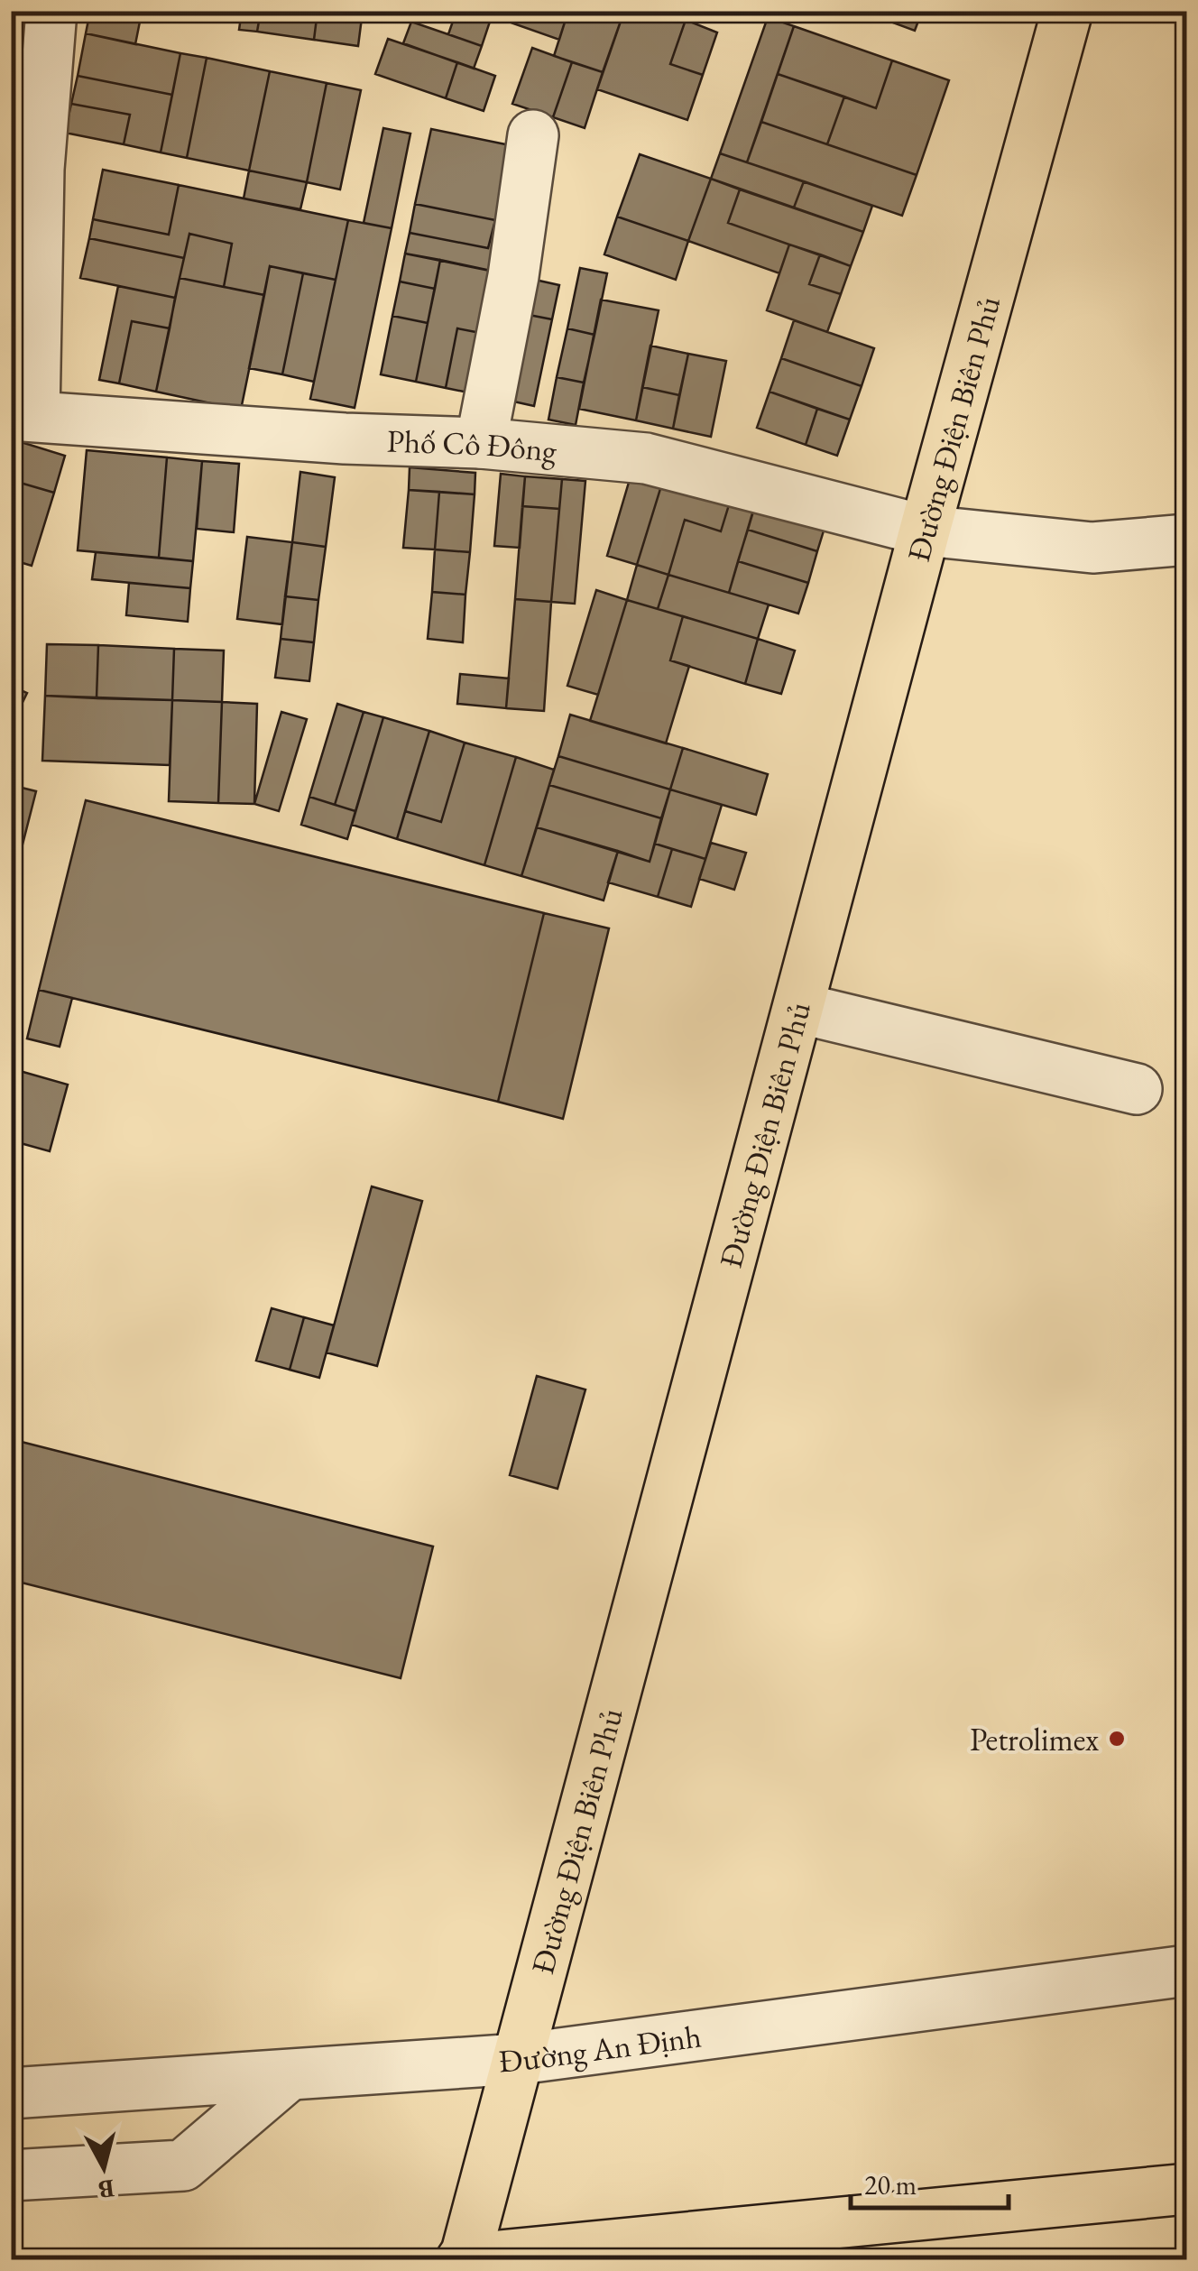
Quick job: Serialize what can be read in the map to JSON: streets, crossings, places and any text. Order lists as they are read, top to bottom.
{
  "streets": {
    "main road": ["Đường Điện Biên Phủ"],
    "street": ["Phố Cô Đông", "Đường An Định"]
  },
  "crossings": [
    ["Đường Điện Biên Phủ", "Phố Cô Đông"],
    ["Đường Điện Biên Phủ", "Đường An Định"]
  ],
  "places": ["Petrolimex"],
  "scale_bar": "20 m",
  "north": "bottom"
}
